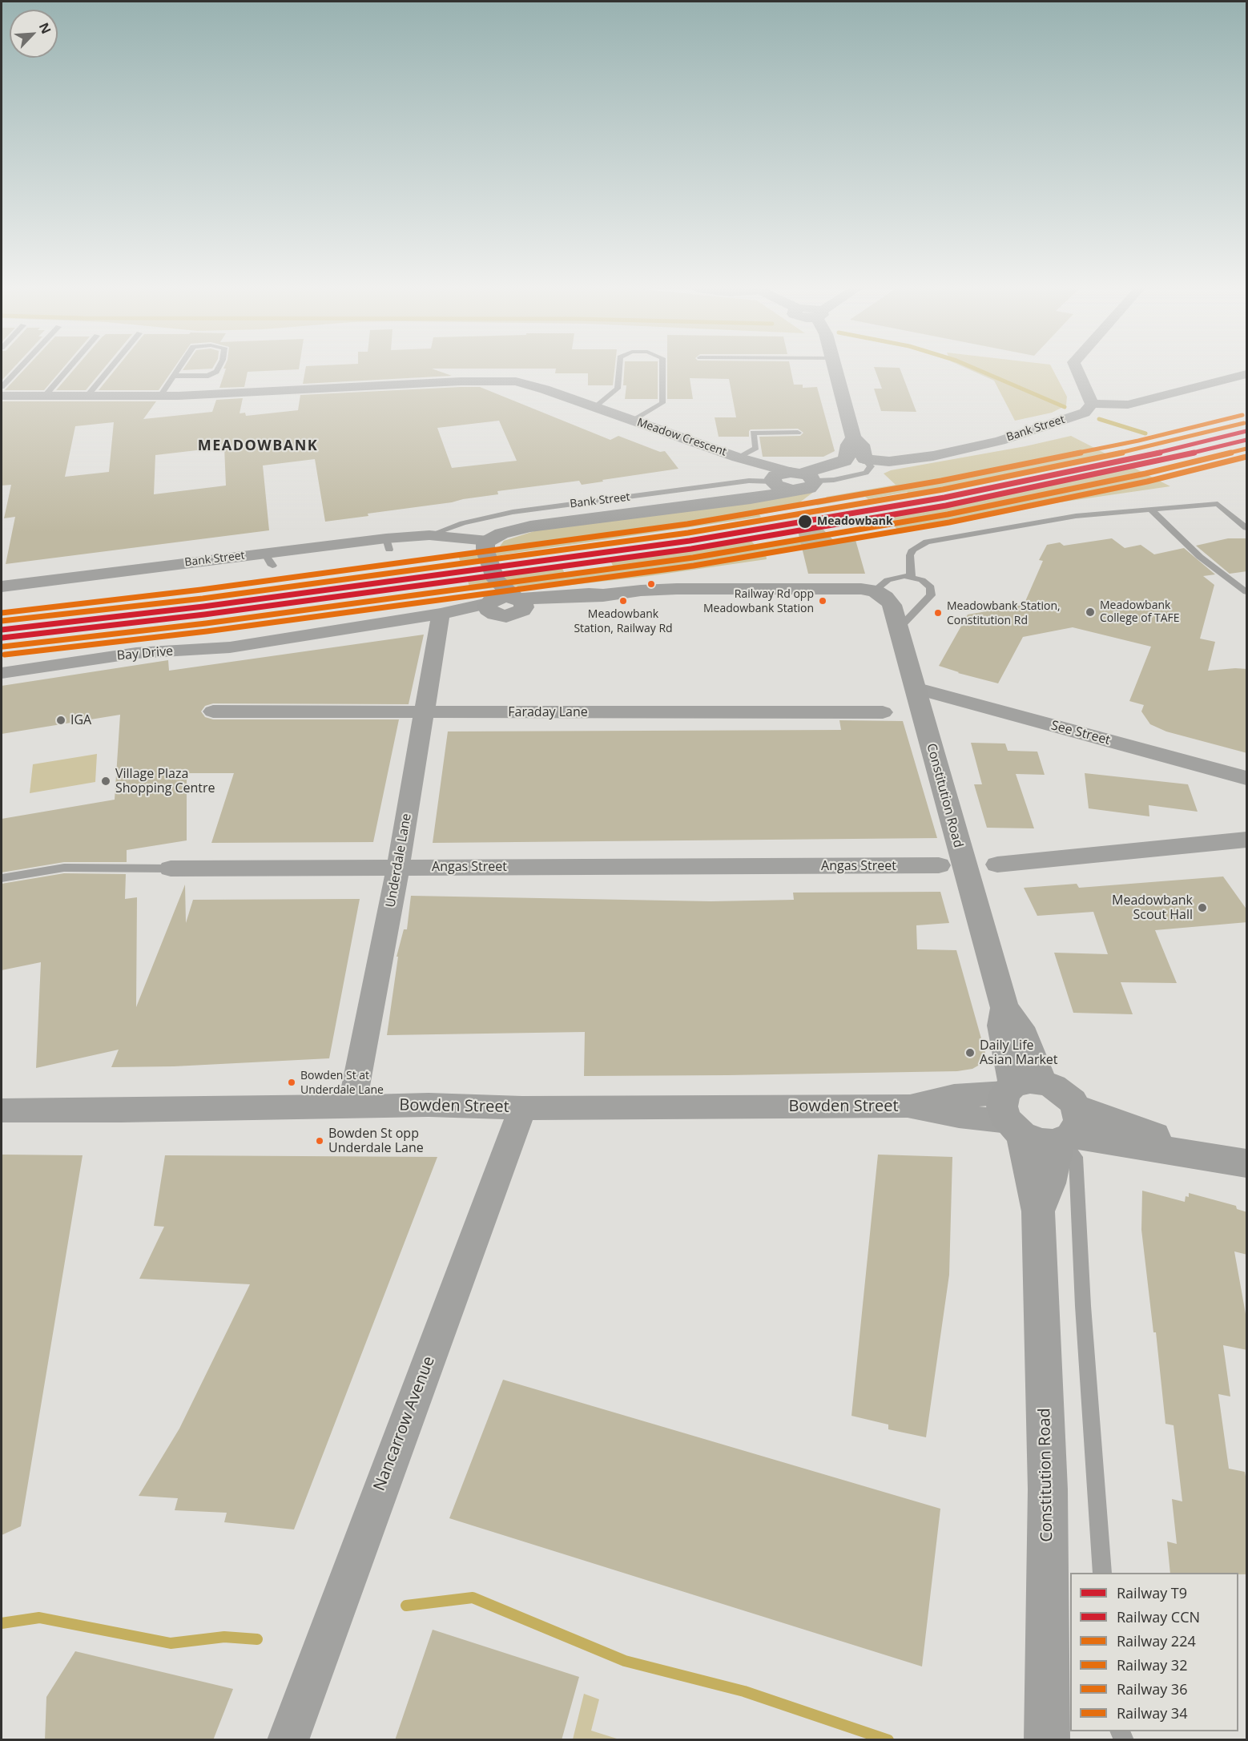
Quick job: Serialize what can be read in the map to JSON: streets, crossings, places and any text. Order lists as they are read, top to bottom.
{
  "streets": {
    "main road": ["Bank Street", "Constitution Road"],
    "street": [
      "Meadow Crescent",
      "Bay Drive",
      "Faraday Lane",
      "See Street",
      "Underdale Lane",
      "Angas Street",
      "Bowden Street",
      "Nancarrow Avenue"
    ]
  },
  "crossings": [
    ["Bank Street", "Meadow Crescent"],
    ["Bay Drive", "Underdale Lane"],
    ["Faraday Lane", "Underdale Lane"],
    ["See Street", "Constitution Road"],
    ["Constitution Road", "Bowden Street"],
    ["Underdale Lane", "Angas Street"],
    ["Underdale Lane", "Bowden Street"],
    ["Bowden Street", "Nancarrow Avenue"]
  ],
  "districts": ["MEADOWBANK"],
  "places": [
    "Meadowbank",
    "Meadowbank Station, Railway Rd",
    "Railway Rd opp Meadowbank Station",
    "Meadowbank College of TAFE",
    "Meadowbank Station, Constitution Rd",
    "IGA",
    "Village Plaza Shopping Centre",
    "Meadowbank Scout Hall",
    "Daily Life Asian Market",
    "Bowden St at Underdale Lane",
    "Bowden St opp Underdale Lane"
  ],
  "lines": [
    "rail line 36",
    "rail line 224",
    "rail line T9",
    "rail line CCN",
    "rail line 32",
    "rail line 34"
  ],
  "legend": [
    "Railway T9",
    "Railway CCN",
    "Railway 224",
    "Railway 32",
    "Railway 36",
    "Railway 34"
  ],
  "north": "top right"
}
